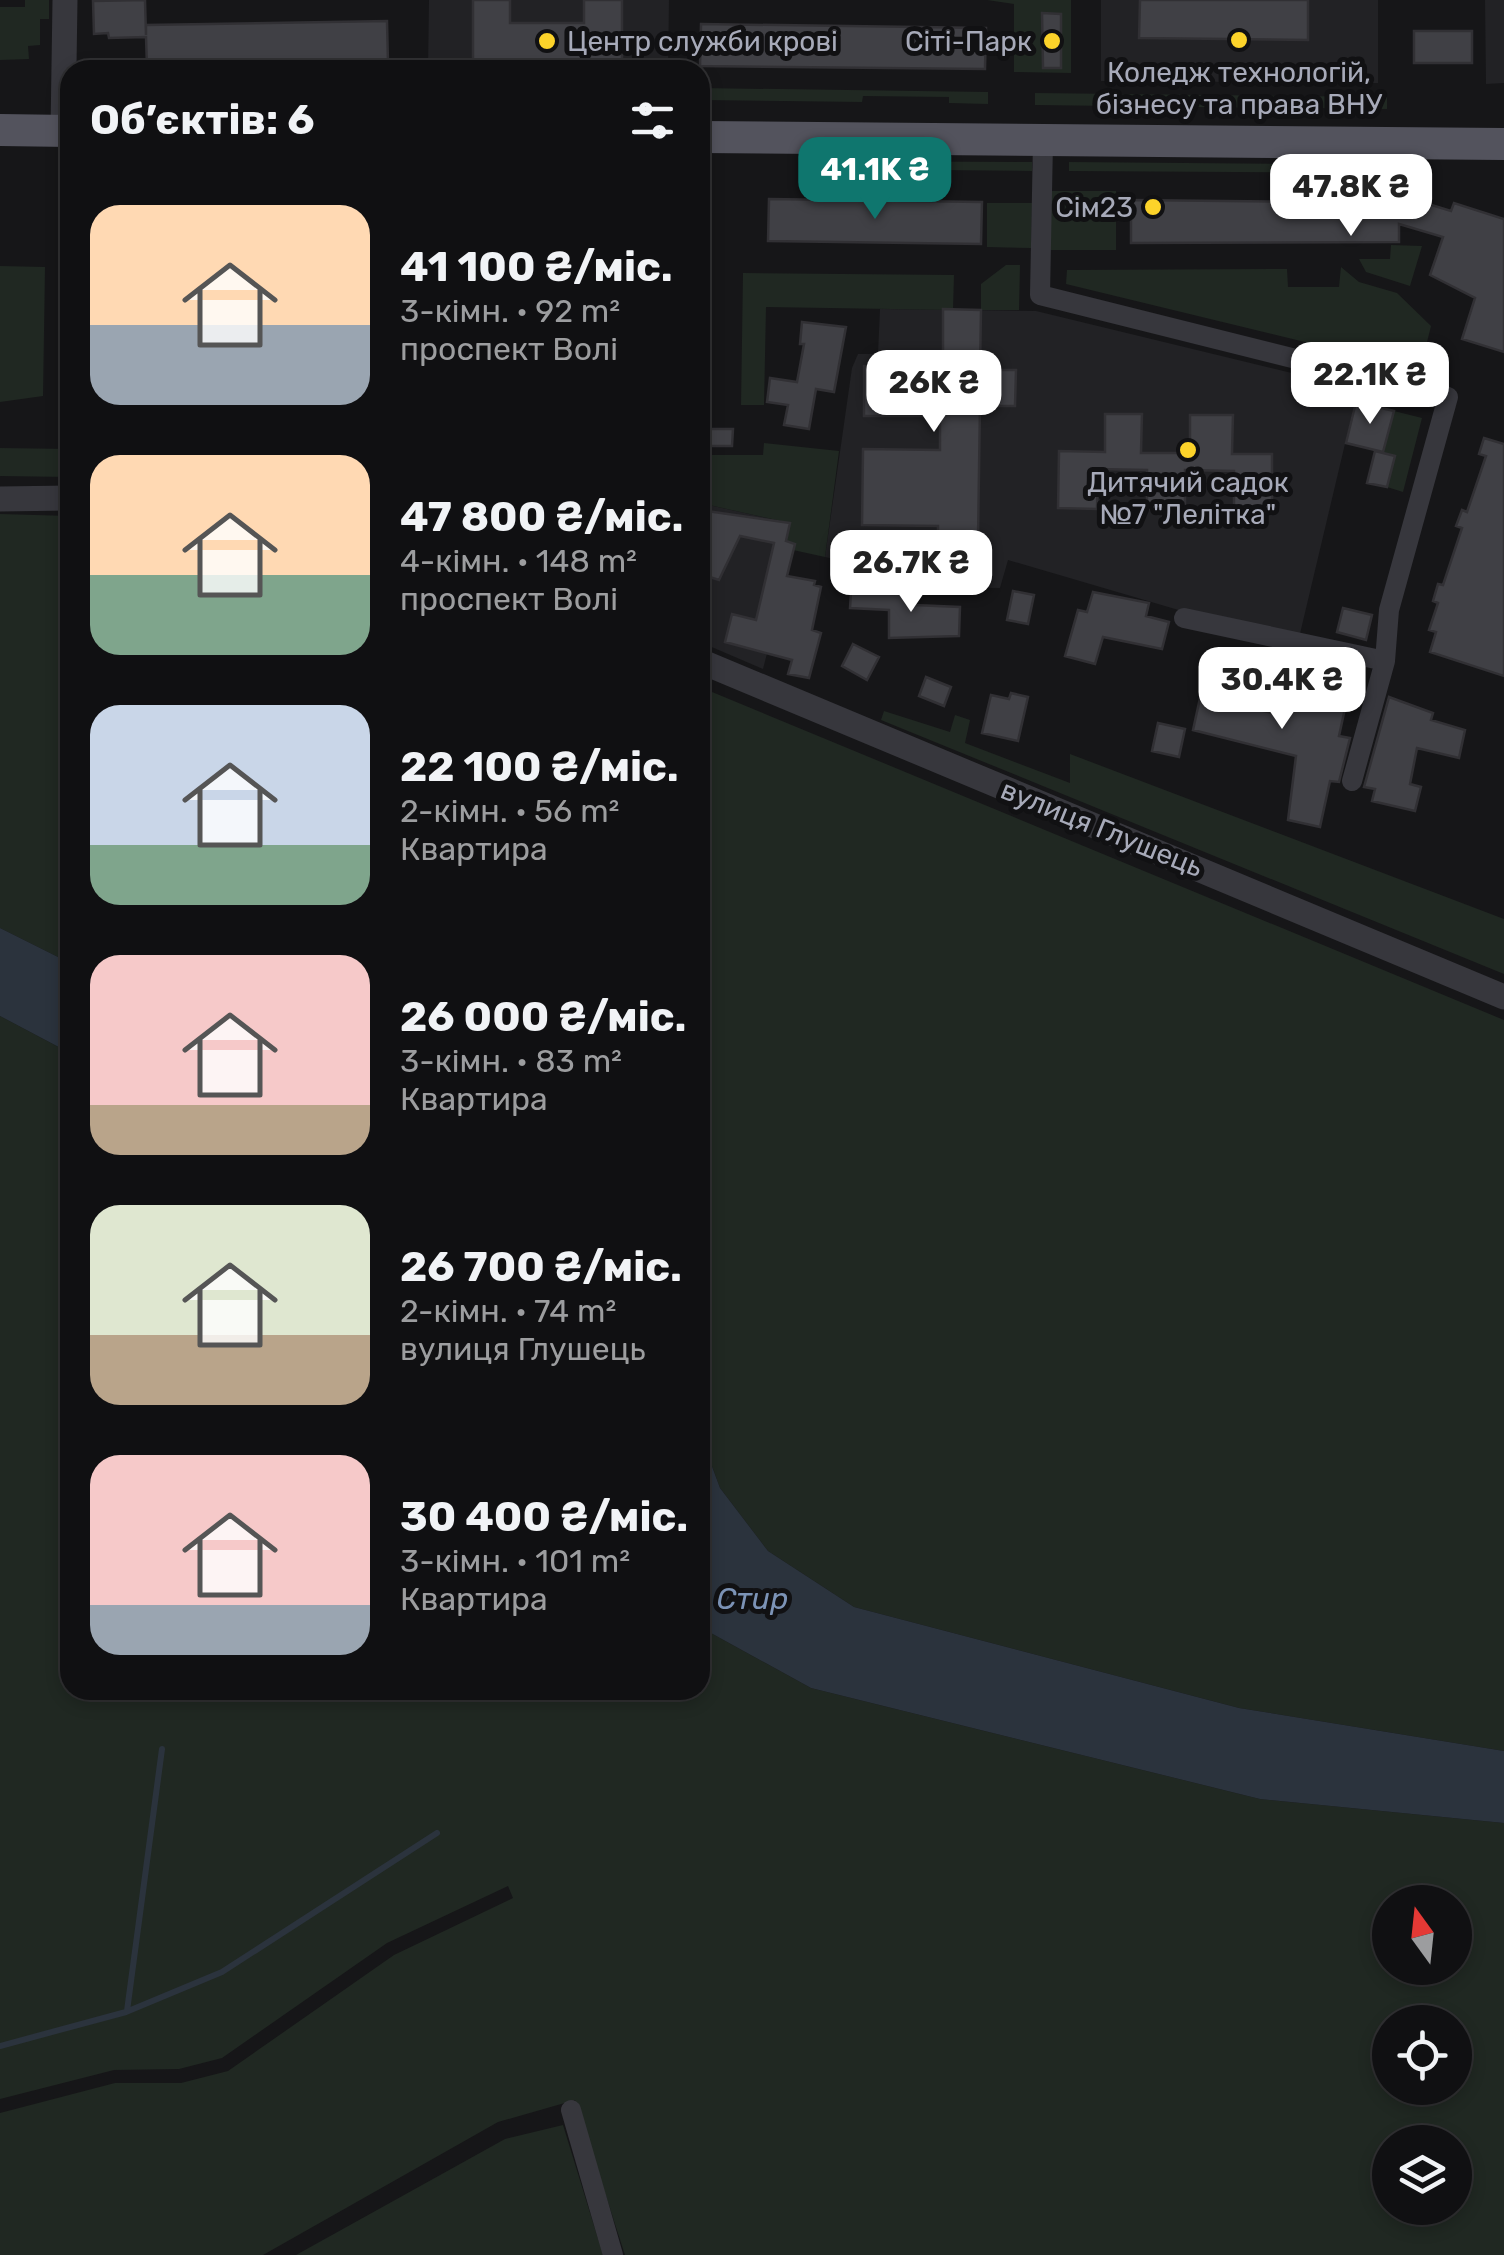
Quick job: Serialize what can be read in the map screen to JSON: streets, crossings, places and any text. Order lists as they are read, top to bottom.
{
  "streets": {
    "street": ["вулиця Глушець"]
  },
  "water": ["Стир"],
  "places": [
    "Коледж технологій, бізнесу та права ВНУ",
    "Центр служби крові",
    "Сіті-Парк",
    "Сім23",
    "Дитячий садок №7 \"Лелітка\""
  ],
  "north": "top",
  "page": {
    "heading": "Об’єктів: 6",
    "price": [
      "41.1K ₴",
      "47.8K ₴",
      "22.1K ₴",
      "26K ₴",
      "26.7K ₴",
      "30.4K ₴"
    ],
    "list": [
      {
        "name": "41 100 ₴/міс.",
        "note": "3-кімн. · 92 m² · проспект Волі"
      },
      {
        "name": "47 800 ₴/міс.",
        "note": "4-кімн. · 148 m² · проспект Волі"
      },
      {
        "name": "22 100 ₴/міс.",
        "note": "2-кімн. · 56 m² · Квартира"
      },
      {
        "name": "26 000 ₴/міс.",
        "note": "3-кімн. · 83 m² · Квартира"
      },
      {
        "name": "26 700 ₴/міс.",
        "note": "2-кімн. · 74 m² · вулиця Глушець"
      },
      {
        "name": "30 400 ₴/міс.",
        "note": "3-кімн. · 101 m² · Квартира"
      }
    ]
  }
}
